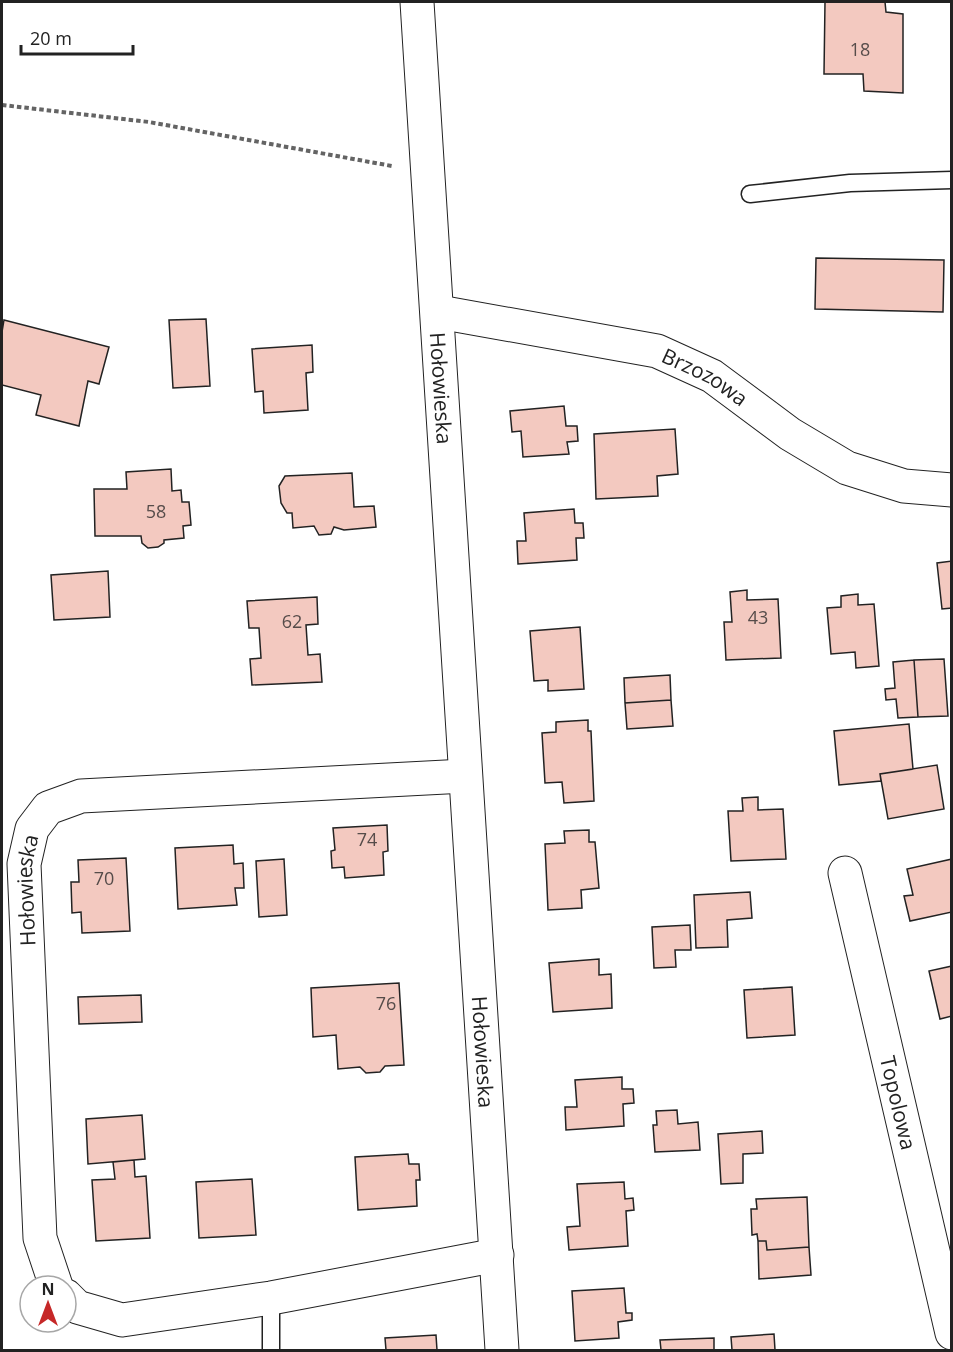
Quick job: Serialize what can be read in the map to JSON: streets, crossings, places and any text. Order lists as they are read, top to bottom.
{
  "streets": {
    "street": ["Brzozowa", "Hołowieska", "Topolowa"]
  },
  "crossings": [
    ["Brzozowa", "Hołowieska"]
  ],
  "house_numbers": [
    "18",
    "58",
    "43",
    "62",
    "74",
    "70",
    "76"
  ],
  "scale_bar": "20 m",
  "north": "top"
}
